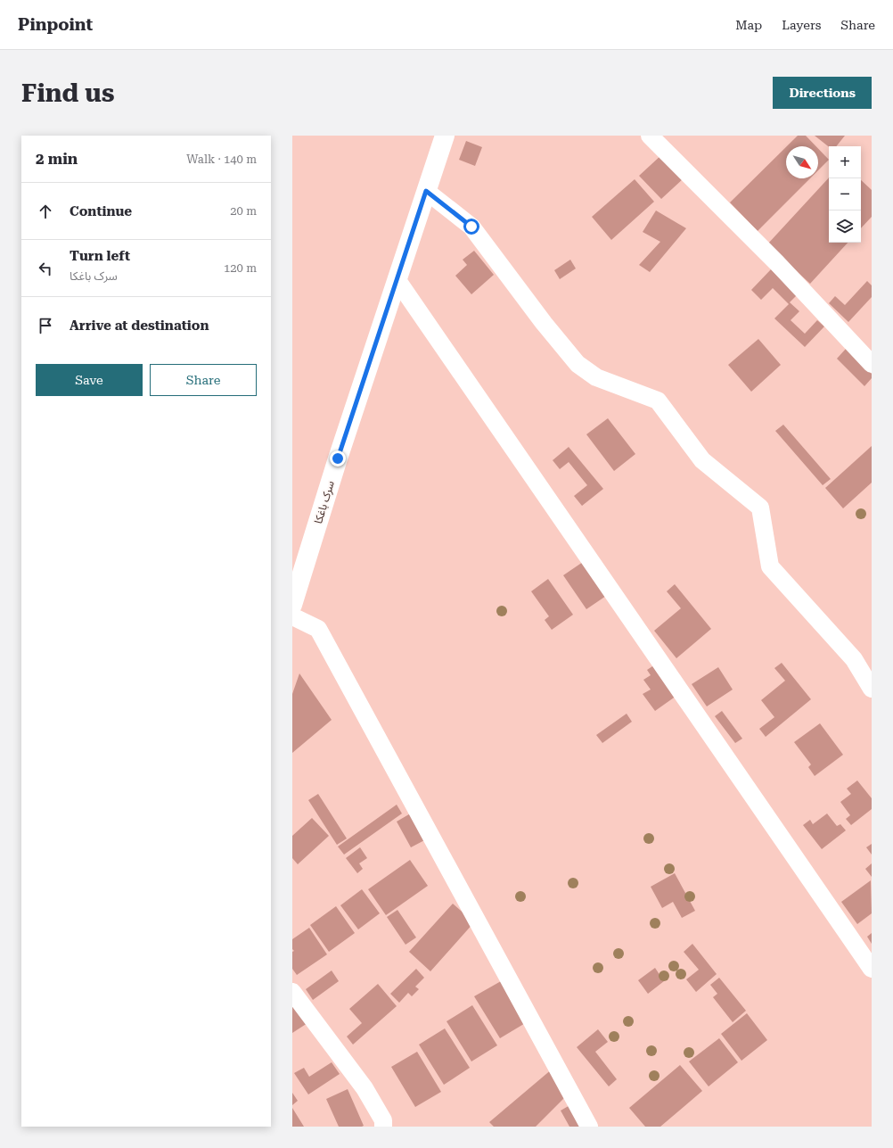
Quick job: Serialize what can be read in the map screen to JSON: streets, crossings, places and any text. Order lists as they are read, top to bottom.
{
  "streets": {
    "street": ["سرک باغکا"]
  },
  "north": "bottom right",
  "page": {
    "header": "Pinpoint",
    "nav": ["Map", "Layers", "Share"],
    "buttons": [
      "Directions",
      ["Save", "Share"]
    ],
    "title": "Find us",
    "heading": ["2 min", "Walk · 140 m"],
    "map_buttons": ["+", "−"],
    "list": [
      ["Continue", "20 m"],
      ["Turn left", "سرک باغکا", "120 m"],
      "Arrive at destination"
    ]
  }
}
